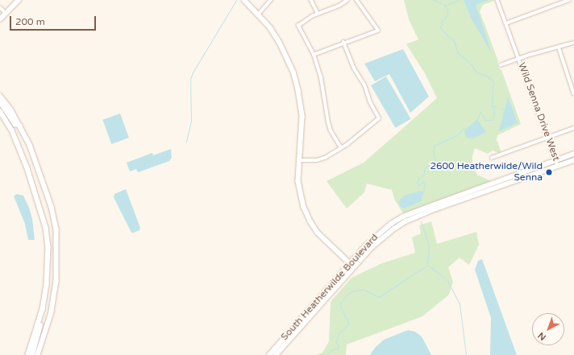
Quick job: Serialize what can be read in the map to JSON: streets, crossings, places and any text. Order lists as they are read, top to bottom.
{
  "streets": {
    "main road": ["South Heatherwilde Boulevard"],
    "street": ["Wild Senna Drive West"]
  },
  "crossings": [
    ["Wild Senna Drive West", "South Heatherwilde Boulevard"]
  ],
  "places": ["2600 Heatherwilde/Wild Senna"],
  "scale_bar": "200 m",
  "north": "bottom left"
}
